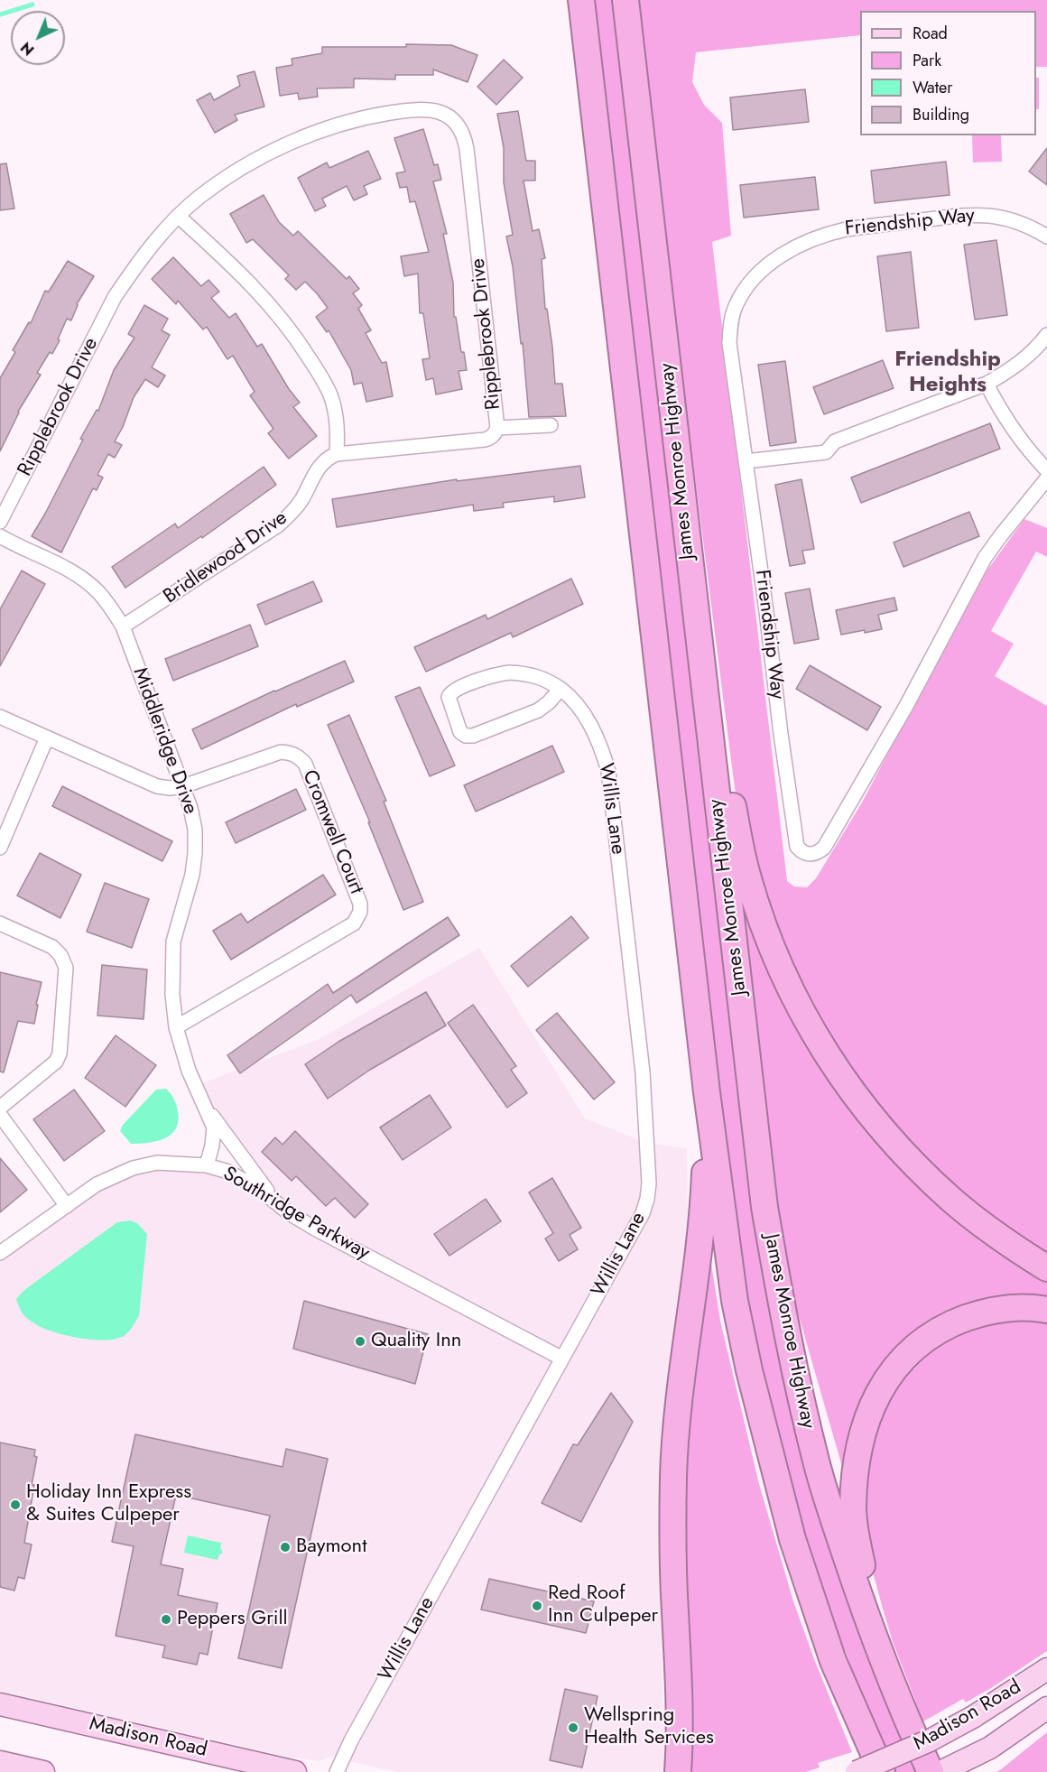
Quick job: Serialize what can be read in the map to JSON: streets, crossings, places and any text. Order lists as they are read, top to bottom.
{
  "streets": {
    "highway": ["James Monroe Highway"],
    "main road": ["Madison Road"],
    "street": [
      "Friendship Way",
      "Ripplebrook Drive",
      "Bridlewood Drive",
      "Middleridge Drive",
      "Willis Lane",
      "Cromwell Court",
      "Southridge Parkway"
    ]
  },
  "crossings": [
    ["Ripplebrook Drive", "Bridlewood Drive"],
    ["Bridlewood Drive", "Middleridge Drive"],
    ["Middleridge Drive", "Cromwell Court"],
    ["Middleridge Drive", "Southridge Parkway"],
    ["Willis Lane", "Southridge Parkway"]
  ],
  "districts": ["Friendship Heights"],
  "places": [
    "Quality Inn",
    "Holiday Inn Express & Suites Culpeper",
    "Baymont",
    "Red Roof Inn Culpeper",
    "Peppers Grill",
    "Wellspring Health Services"
  ],
  "legend": [
    "Road",
    "Park",
    "Water",
    "Building"
  ],
  "north": "bottom left"
}
